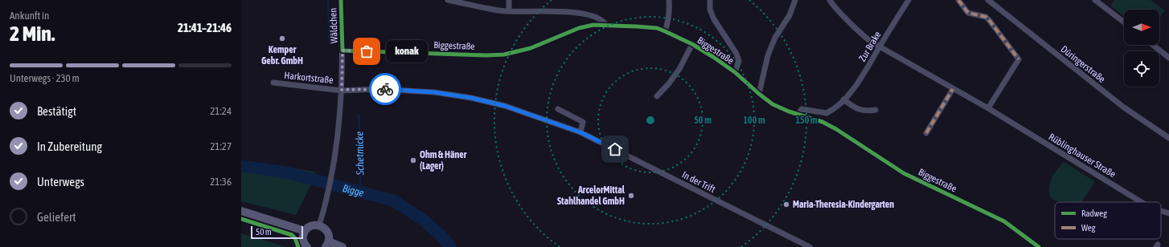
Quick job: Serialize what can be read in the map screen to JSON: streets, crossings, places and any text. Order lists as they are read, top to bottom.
{
  "streets": {
    "street": [
      "Wäldchen",
      "Biggestraße",
      "Zur Brake",
      "Düringerstraße",
      "Harkortstraße",
      "Rüblinghauser Straße",
      "In der Trift"
    ]
  },
  "crossings": [
    ["Wäldchen", "Biggestraße"],
    ["Biggestraße", "Zur Brake"],
    ["Zur Brake", "Rüblinghauser Straße"],
    ["Harkortstraße", "In der Trift"]
  ],
  "water": ["Schetmicke", "Bigge"],
  "places": [
    "Kemper Gebr. GmbH",
    "konak",
    "Ohm & Häner (Lager)",
    "ArcelorMittal Stahlhandel GmbH",
    "Maria-Theresia-Kindergarten"
  ],
  "legend": ["Radweg", "Weg"],
  "scale_bar": "50 m",
  "north": "right",
  "page": {
    "heading": ["2 Min.", "Ankunft in", "21:41–21:46"],
    "bubble": "konak",
    "bar": "Unterwegs · 230 m",
    "list": [
      ["Bestätigt", "21:24"],
      ["In Zubereitung", "21:27"],
      ["Unterwegs", "21:36"],
      "Geliefert"
    ],
    "scale": "50 m"
  },
  "rings": ["50 m", "100 m", "150 m"]
}
